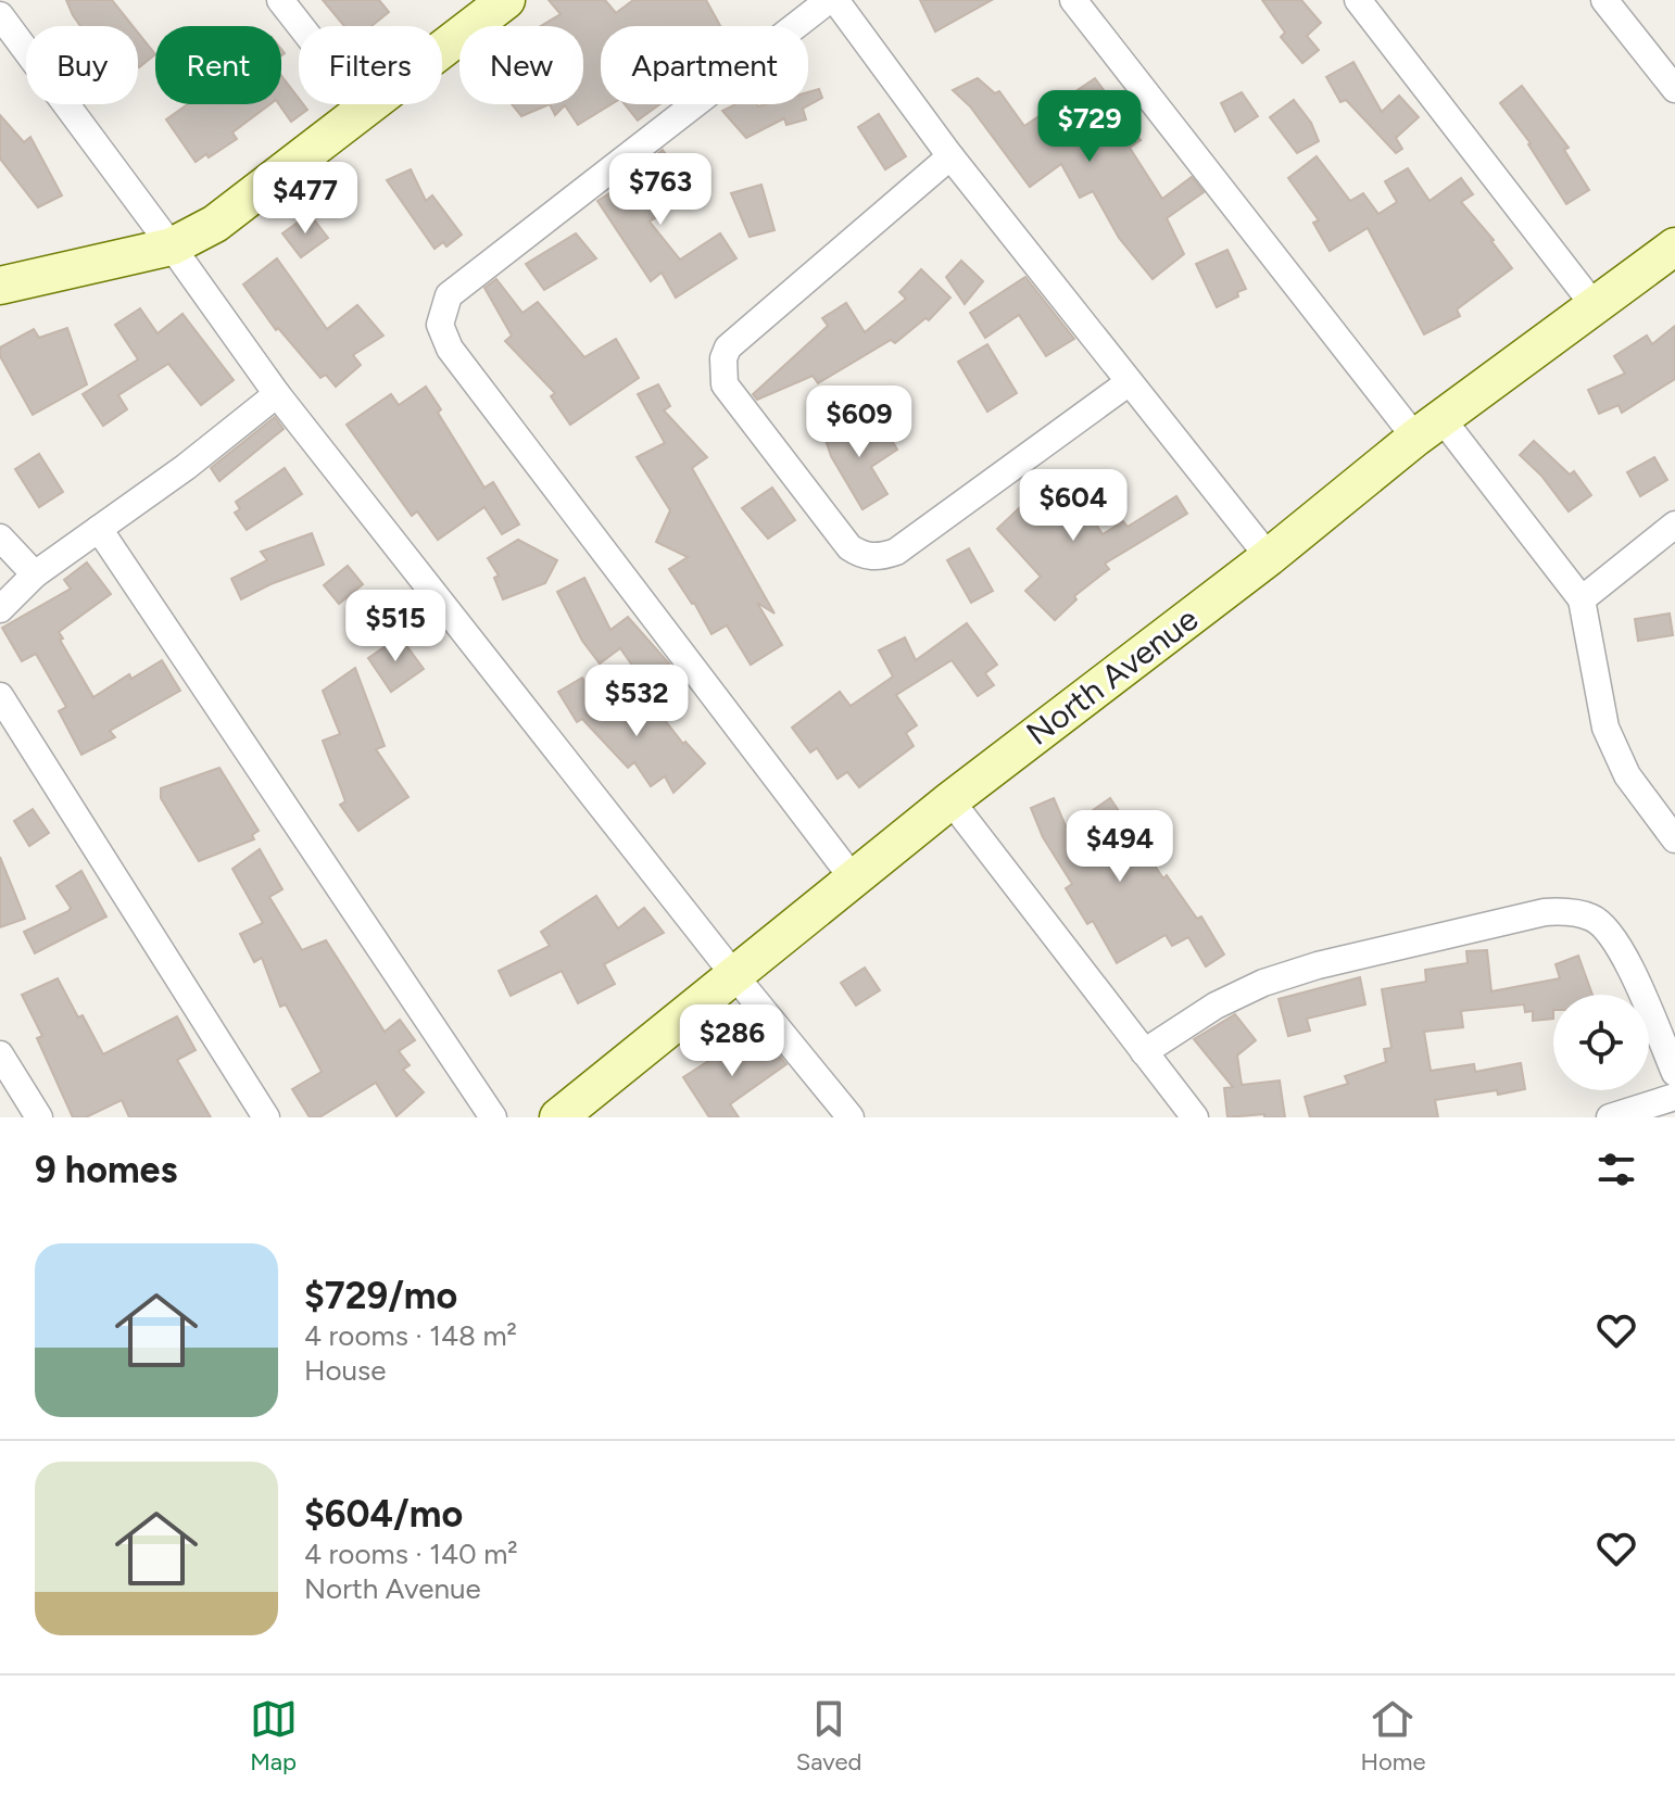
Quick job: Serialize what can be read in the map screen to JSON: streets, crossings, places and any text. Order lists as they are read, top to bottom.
{
  "streets": {
    "street": ["North Avenue"]
  },
  "page": {
    "chip": [
      "Buy",
      "Rent",
      "Filters",
      "New",
      "Apartment"
    ],
    "price": [
      "$729",
      "$763",
      "$477",
      "$609",
      "$604",
      "$515",
      "$532",
      "$494",
      "$286"
    ],
    "heading": "9 homes",
    "list": [
      {
        "name": "$729/mo",
        "note": "4 rooms · 148 m² · House"
      },
      {
        "name": "$604/mo",
        "note": "4 rooms · 140 m² · North Avenue"
      }
    ],
    "tabs": ["Map", "Saved", "Home"]
  }
}
